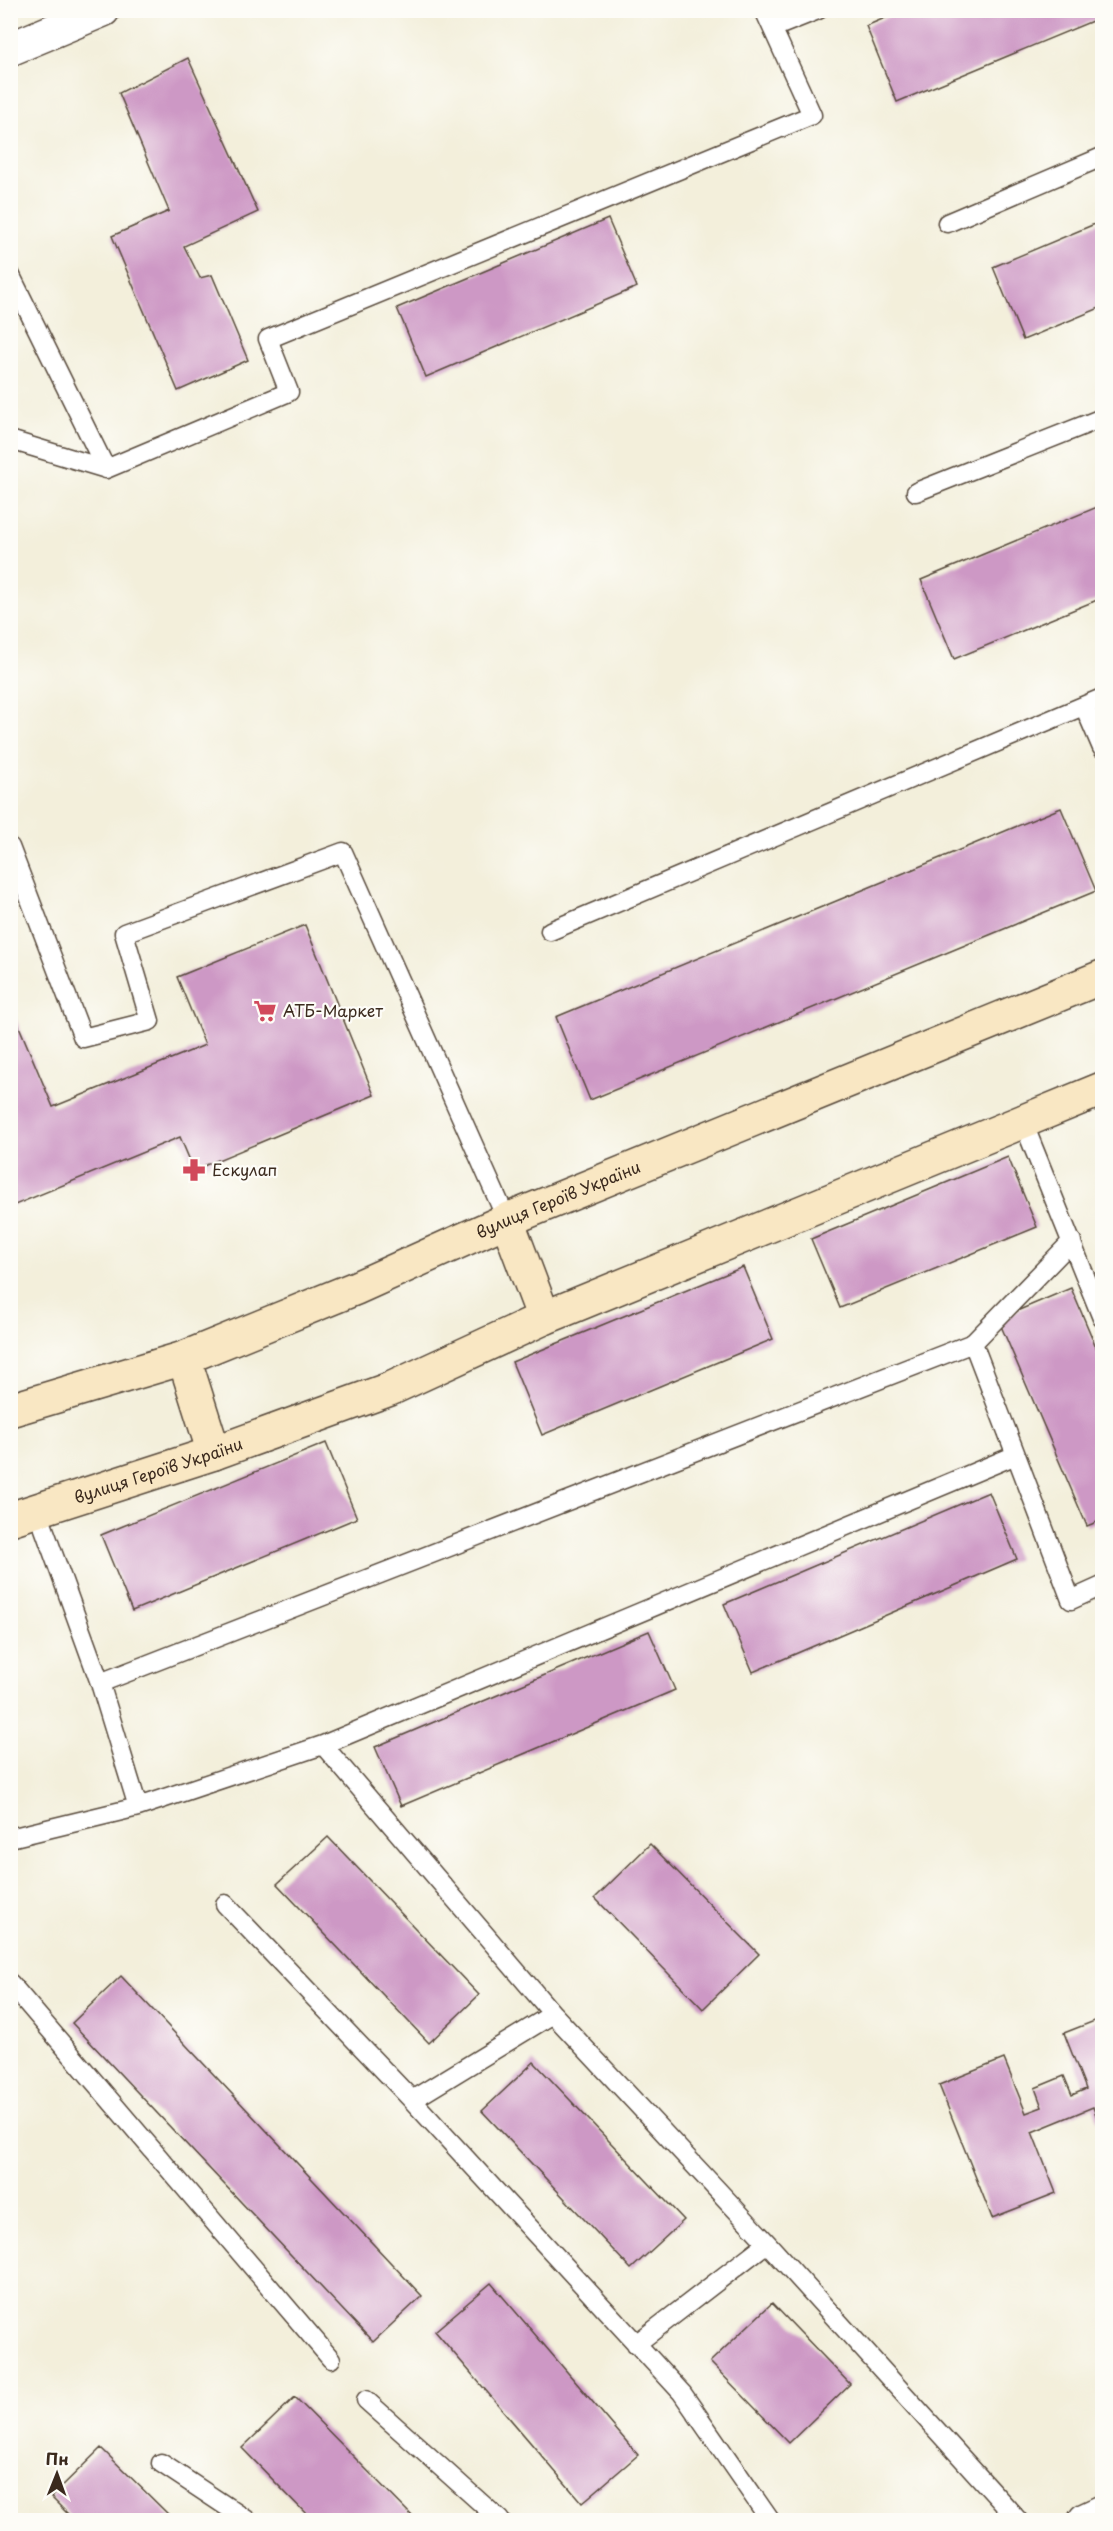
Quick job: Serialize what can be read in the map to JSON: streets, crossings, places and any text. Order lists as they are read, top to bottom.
{
  "streets": {
    "main road": ["вулиця Героїв України"]
  },
  "places": {
    "supermarket": ["АТБ-Маркет"],
    "pharmacy": ["Ескулап"]
  },
  "north": "top"
}
